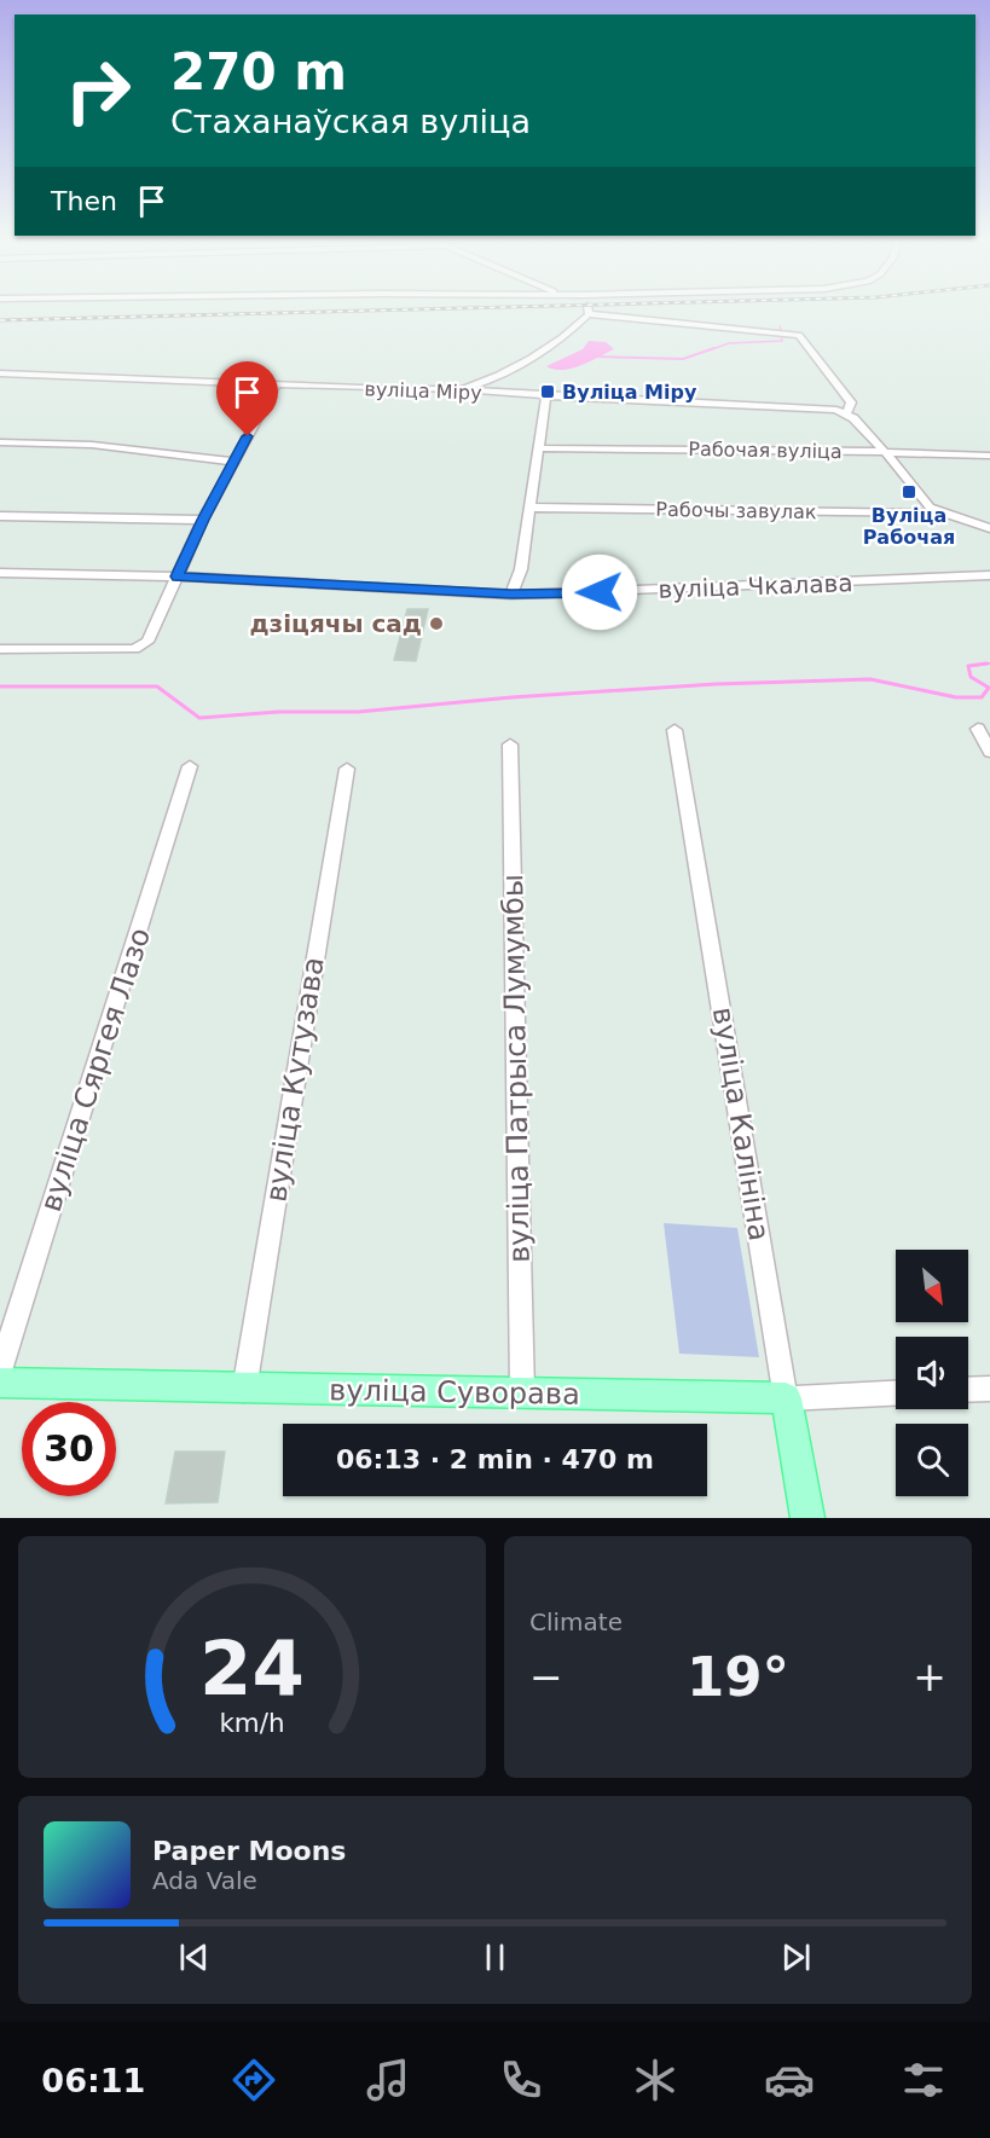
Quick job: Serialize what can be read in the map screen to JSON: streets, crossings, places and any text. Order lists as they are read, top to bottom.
{
  "streets": {
    "main road": ["вуліца Калініна", "вуліца Суворава"],
    "street": [
      "вуліца Міру",
      "Рабочая вуліца",
      "Рабочы завулак",
      "вуліца Чкалава",
      "вуліца Патрыса Лумумбы",
      "вуліца Сяргея Лазо",
      "вуліца Кутузава"
    ]
  },
  "crossings": [
    ["вуліца Патрыса Лумумбы", "вуліца Суворава"],
    ["вуліца Кутузава", "вуліца Суворава"],
    ["вуліца Калініна", "вуліца Суворава"]
  ],
  "places": {
    "transit": ["Вуліца Міру", "Вуліца Рабочая"],
    "other": ["дзіцячы сад"]
  },
  "north": "bottom right",
  "page": {
    "turn": ["270 m", "Стаханаўская вуліца"],
    "then": "Then",
    "limit": "30",
    "trip": "06:13 · 2 min · 470 m",
    "tile": "Climate",
    "heat": ["−", "19°", "+"],
    "song": ["Paper Moons", "Ada Vale"],
    "tabs": "06:11",
    "gauge": ["24", "km/h"]
  }
}
